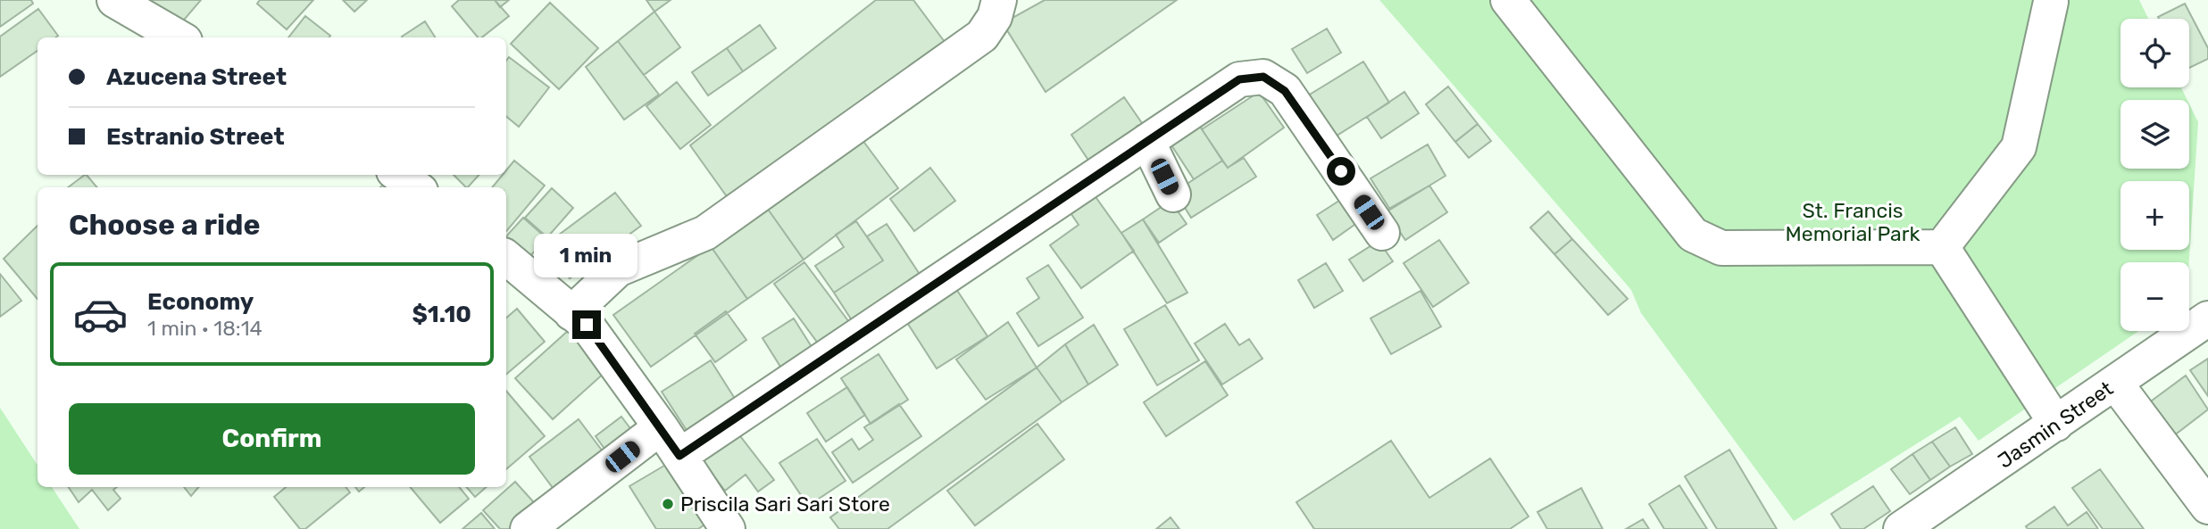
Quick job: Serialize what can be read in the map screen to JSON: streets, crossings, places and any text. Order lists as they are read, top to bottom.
{
  "streets": {
    "street": ["Jasmin Street"]
  },
  "parks": ["St. Francis Memorial Park"],
  "places": ["Priscila Sari Sari Store"],
  "page": {
    "map_buttons": ["+", "−"],
    "banner": ["Azucena Street", "Estranio Street"],
    "heading": "Choose a ride",
    "bubble": "1 min",
    "list": [
      {
        "name": "Economy",
        "note": "1 min · 18:14",
        "value": "$1.10"
      }
    ],
    "buttons": "Confirm"
  }
}
